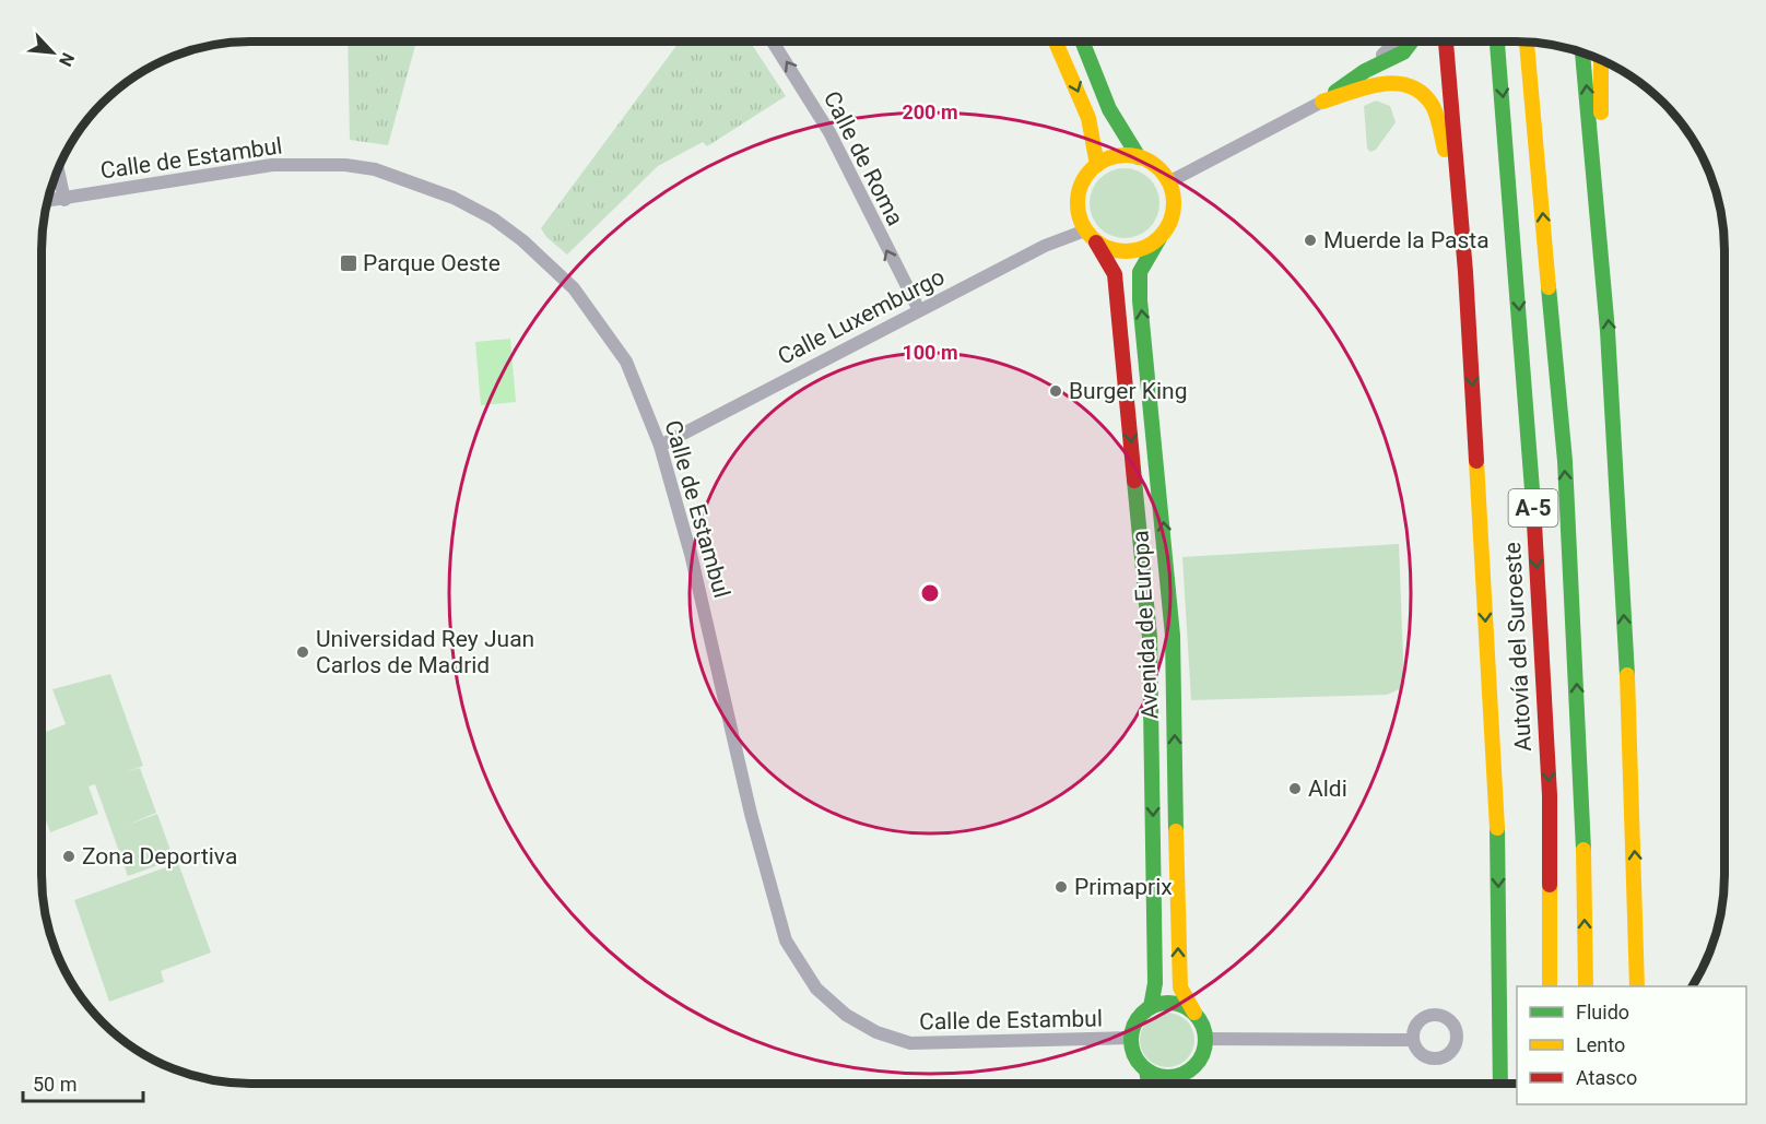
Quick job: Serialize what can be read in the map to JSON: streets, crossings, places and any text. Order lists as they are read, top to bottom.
{
  "streets": {
    "main road": ["A-5", "Avenida de Europa", "Autovía del Suroeste"],
    "street": ["Calle de Estambul", "Calle de Roma", "Calle Luxemburgo"]
  },
  "crossings": [
    ["Calle de Estambul", "Calle Luxemburgo"],
    ["Calle de Estambul", "Avenida de Europa"],
    ["Calle de Roma", "Calle Luxemburgo"],
    ["Calle Luxemburgo", "Avenida de Europa"]
  ],
  "one_way": ["Calle de Roma"],
  "places": {
    "other": [
      "Muerde la Pasta",
      "Burger King",
      "Universidad Rey Juan Carlos de Madrid",
      "Aldi",
      "Zona Deportiva",
      "Primaprix"
    ],
    "transit": ["Parque Oeste"]
  },
  "legend": ["Fluido", "Lento", "Atasco"],
  "scale_bar": "50 m",
  "north": "bottom right",
  "rings": ["200 m", "100 m"]
}
